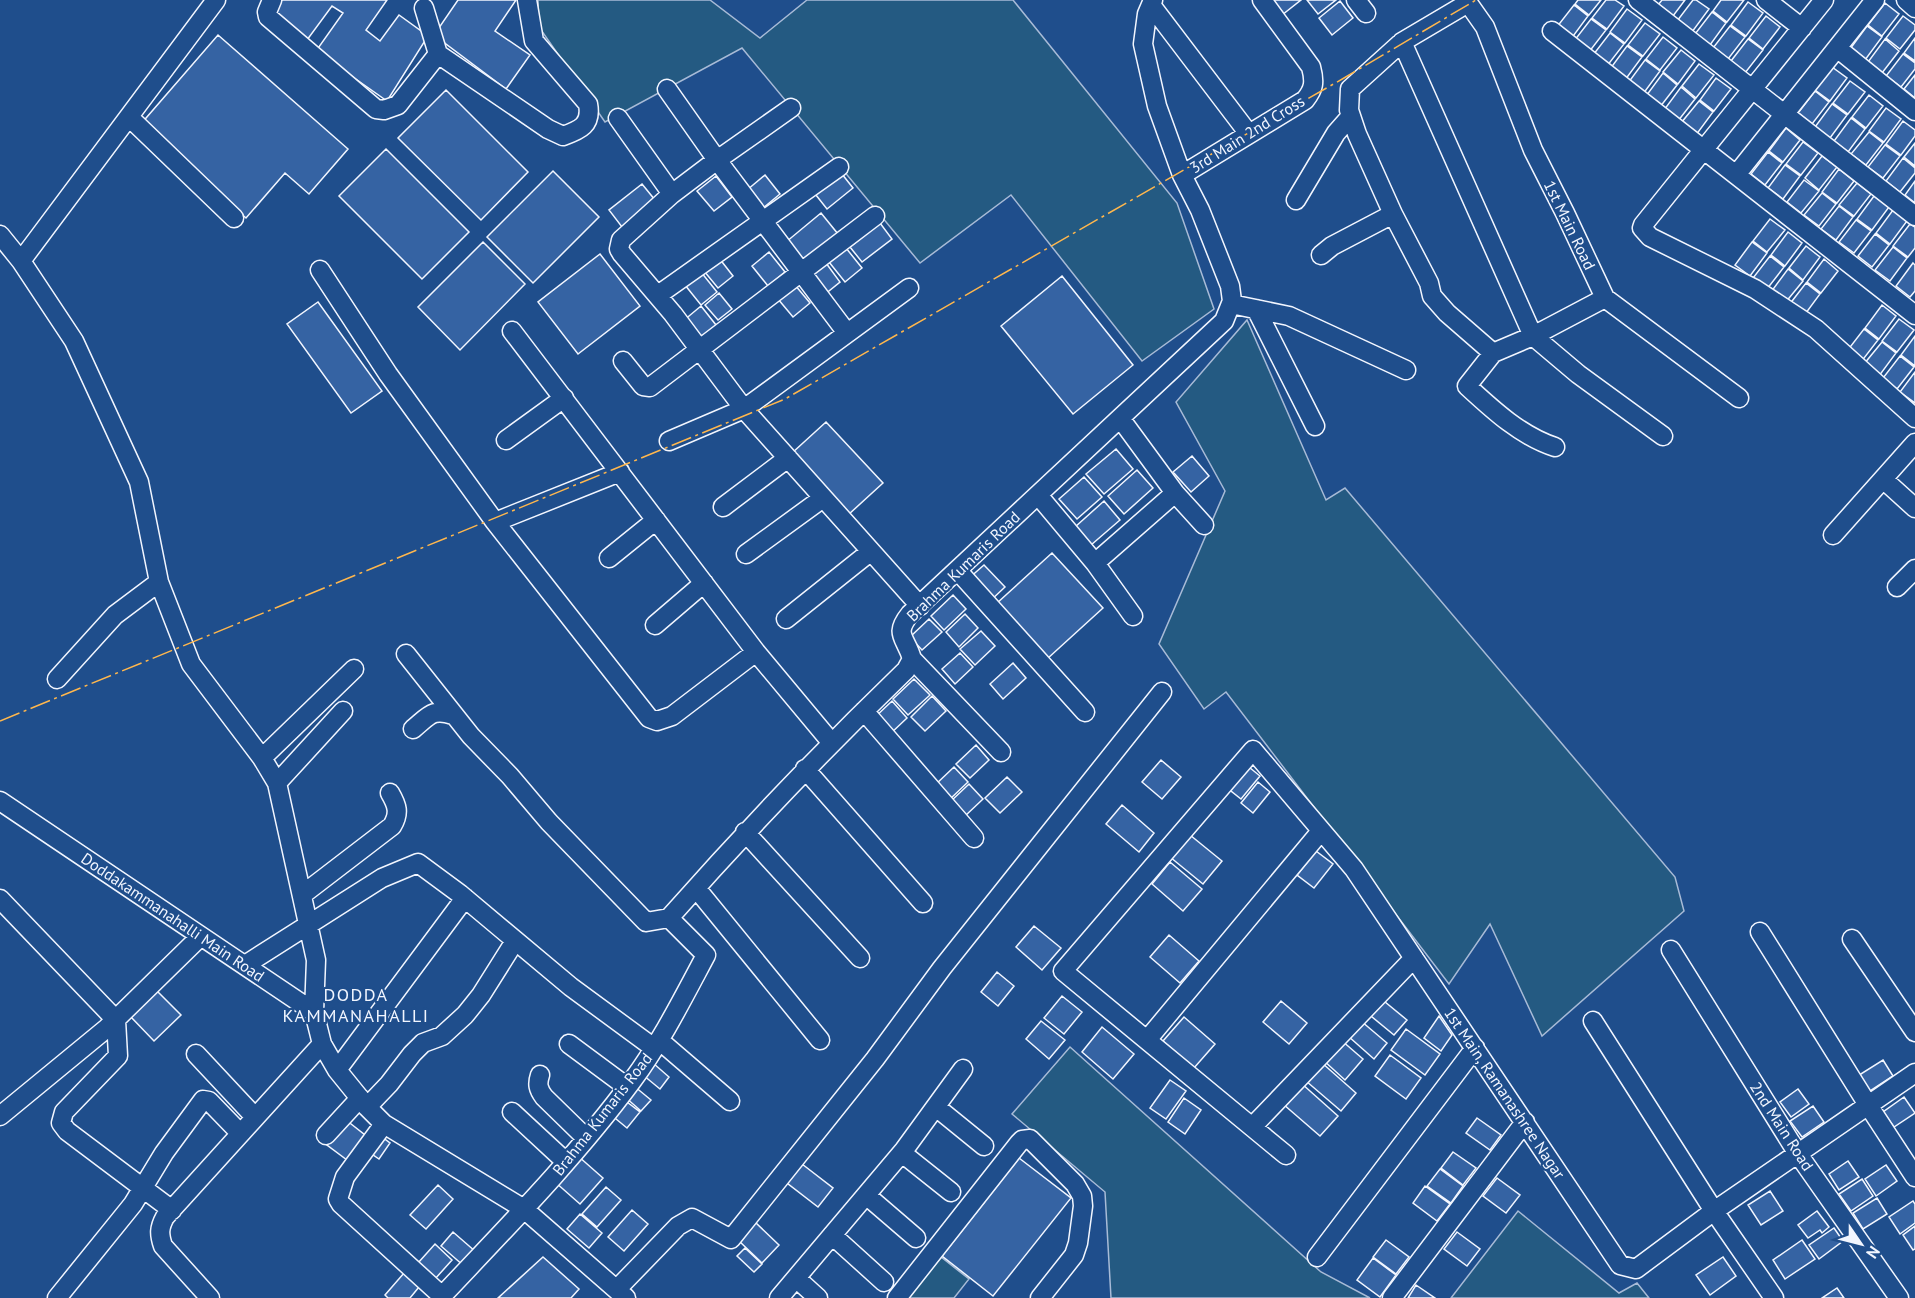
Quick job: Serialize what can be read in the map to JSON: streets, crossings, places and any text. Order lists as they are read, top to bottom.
{
  "streets": {
    "street": [
      "3rd Main 2nd Cross",
      "1st Main Road",
      "Brahma Kumaris Road",
      "Doddakammanahalli Main Road",
      "1st Main, Ramanashree Nagar",
      "2nd Main Road"
    ]
  },
  "districts": ["DODDA KAMMANAHALLI"],
  "north": "bottom right"
}
